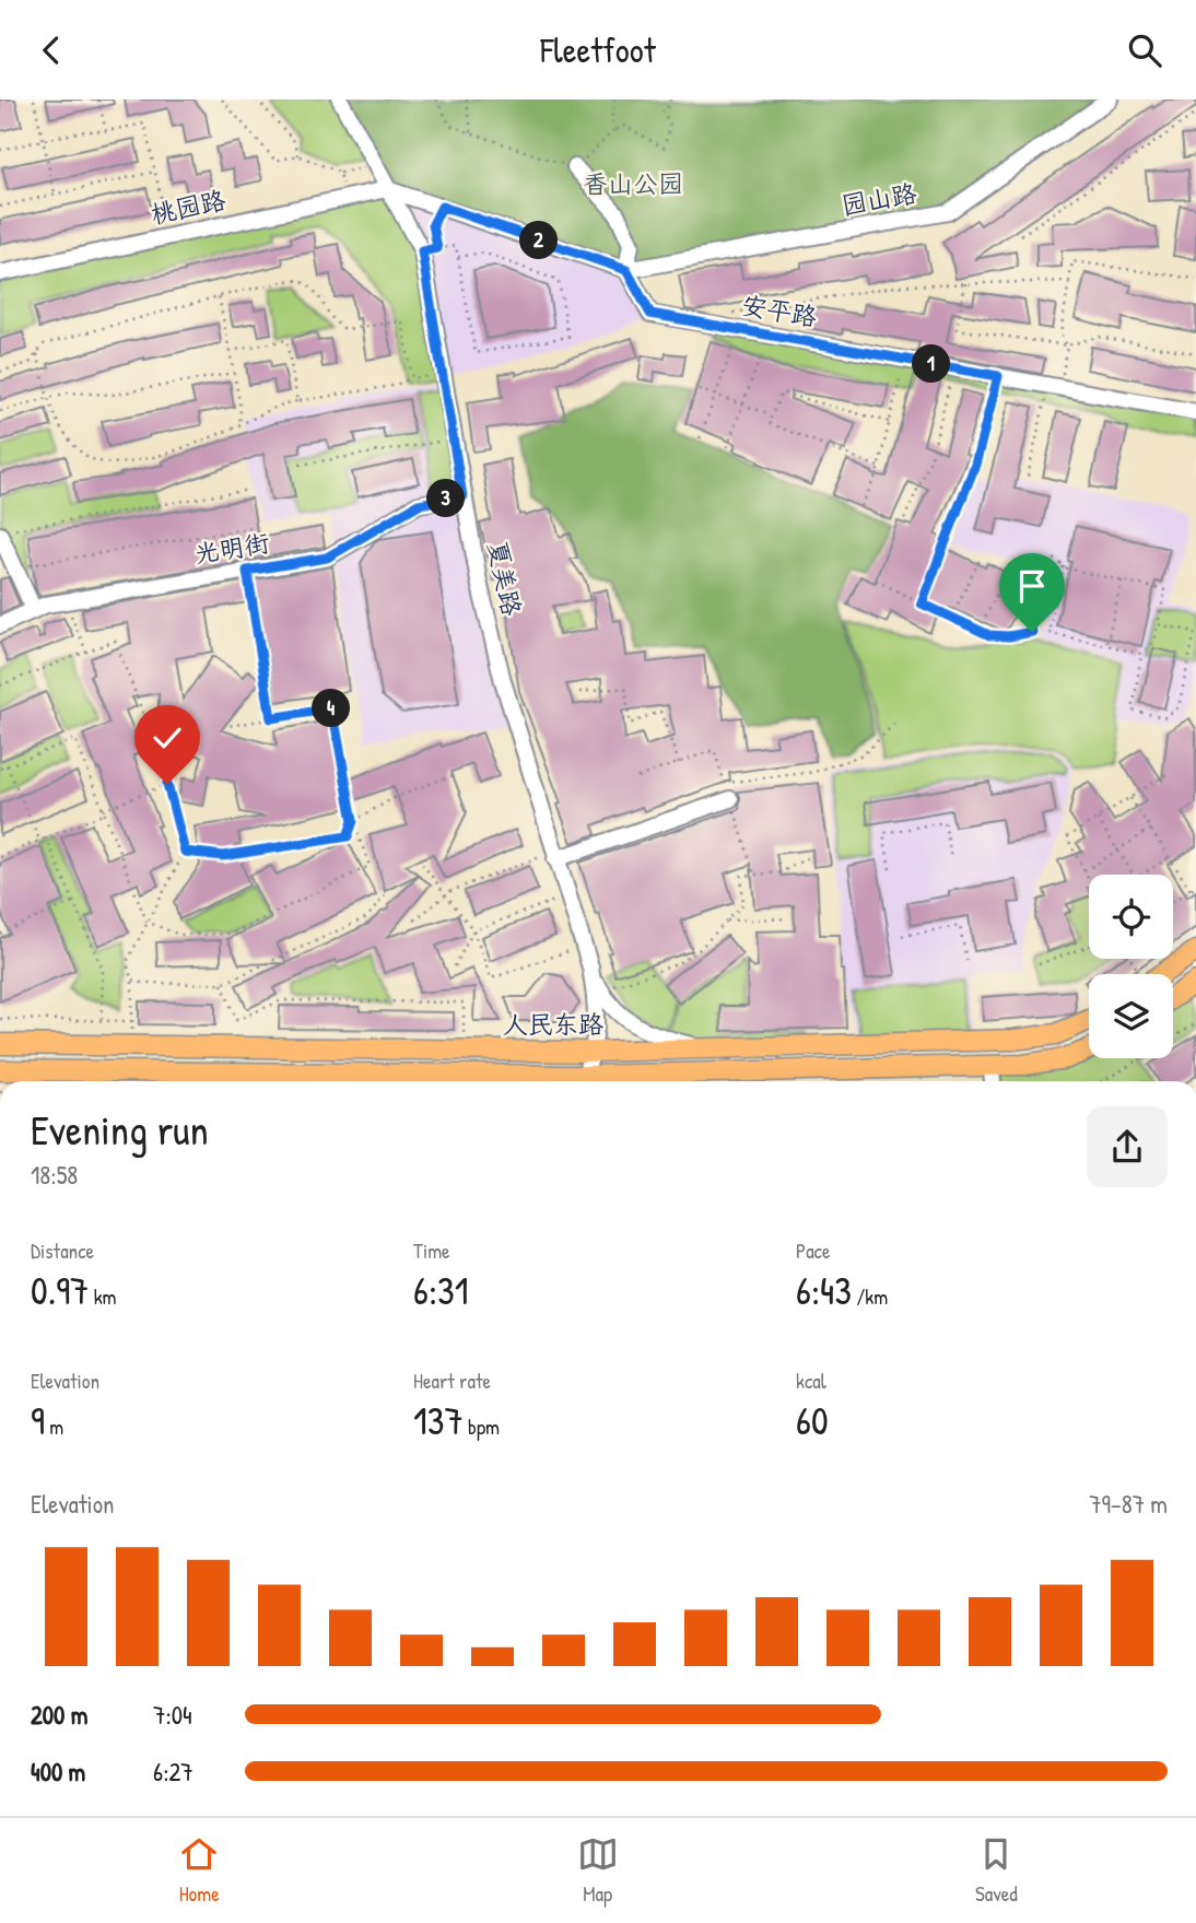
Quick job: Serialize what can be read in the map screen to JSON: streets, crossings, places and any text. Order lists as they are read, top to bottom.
{
  "streets": {
    "main road": ["人民东路"],
    "street": [
      "园山路",
      "桃园路",
      "安平路",
      "光明街",
      "夏美路"
    ]
  },
  "crossings": [
    ["园山路", "安平路"],
    ["桃园路", "夏美路"],
    ["光明街", "夏美路"],
    ["夏美路", "人民东路"]
  ],
  "parks": ["香山公园"],
  "page": {
    "header": "Fleetfoot",
    "pins": [
      "2",
      "1",
      "3",
      "4"
    ],
    "heading": ["Evening run", "18:58"],
    "stats": [
      ["Distance", "0.97 km"],
      ["Time", "6:31"],
      ["Pace", "6:43 /km"],
      ["Elevation", "9 m"],
      ["Heart rate", "137 bpm"],
      ["kcal", "60"]
    ],
    "chart": ["Elevation", "79–87 m"],
    "list": [
      {
        "name": "200 m",
        "note": "7:04"
      },
      {
        "name": "400 m",
        "note": "6:27"
      }
    ],
    "tabs": ["Home", "Map", "Saved"]
  }
}
